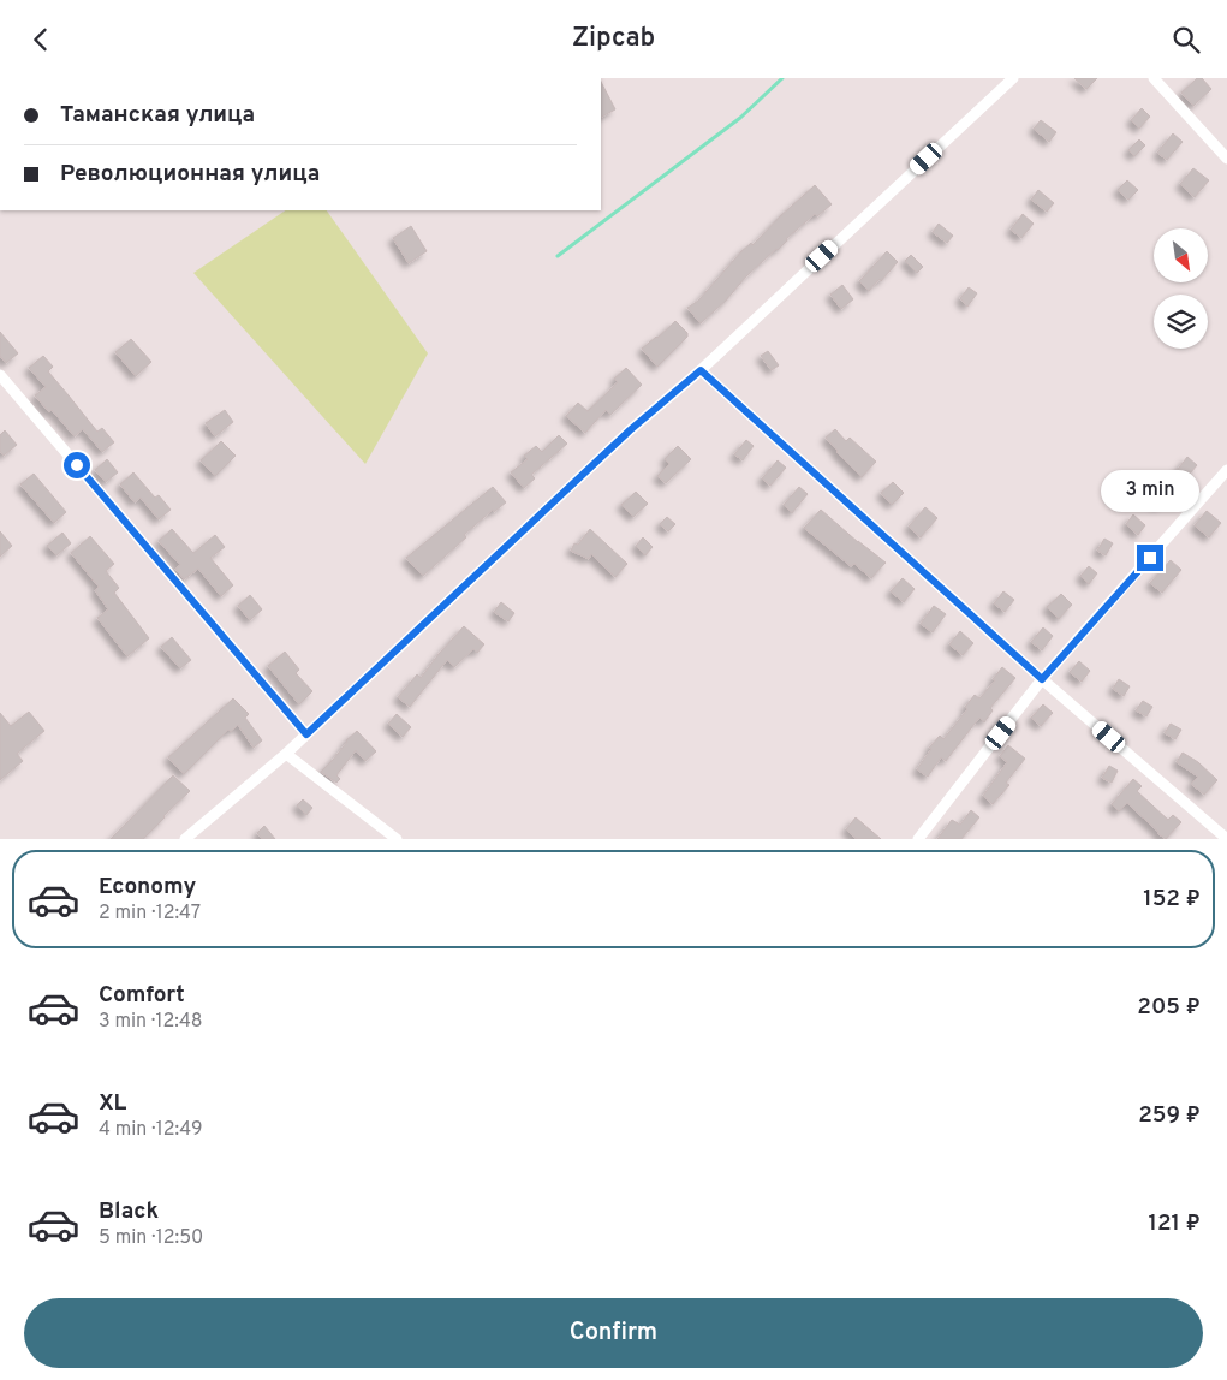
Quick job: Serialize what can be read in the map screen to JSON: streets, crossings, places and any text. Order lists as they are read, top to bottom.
{
  "north": "bottom right",
  "page": {
    "header": "Zipcab",
    "banner": ["Таманская улица", "Революционная улица"],
    "bubble": "3 min",
    "list": [
      {
        "name": "Economy",
        "note": "2 min · 12:47",
        "value": "152 ₽"
      },
      {
        "name": "Comfort",
        "note": "3 min · 12:48",
        "value": "205 ₽"
      },
      {
        "name": "XL",
        "note": "4 min · 12:49",
        "value": "259 ₽"
      },
      {
        "name": "Black",
        "note": "5 min · 12:50",
        "value": "121 ₽"
      }
    ],
    "buttons": "Confirm"
  }
}
